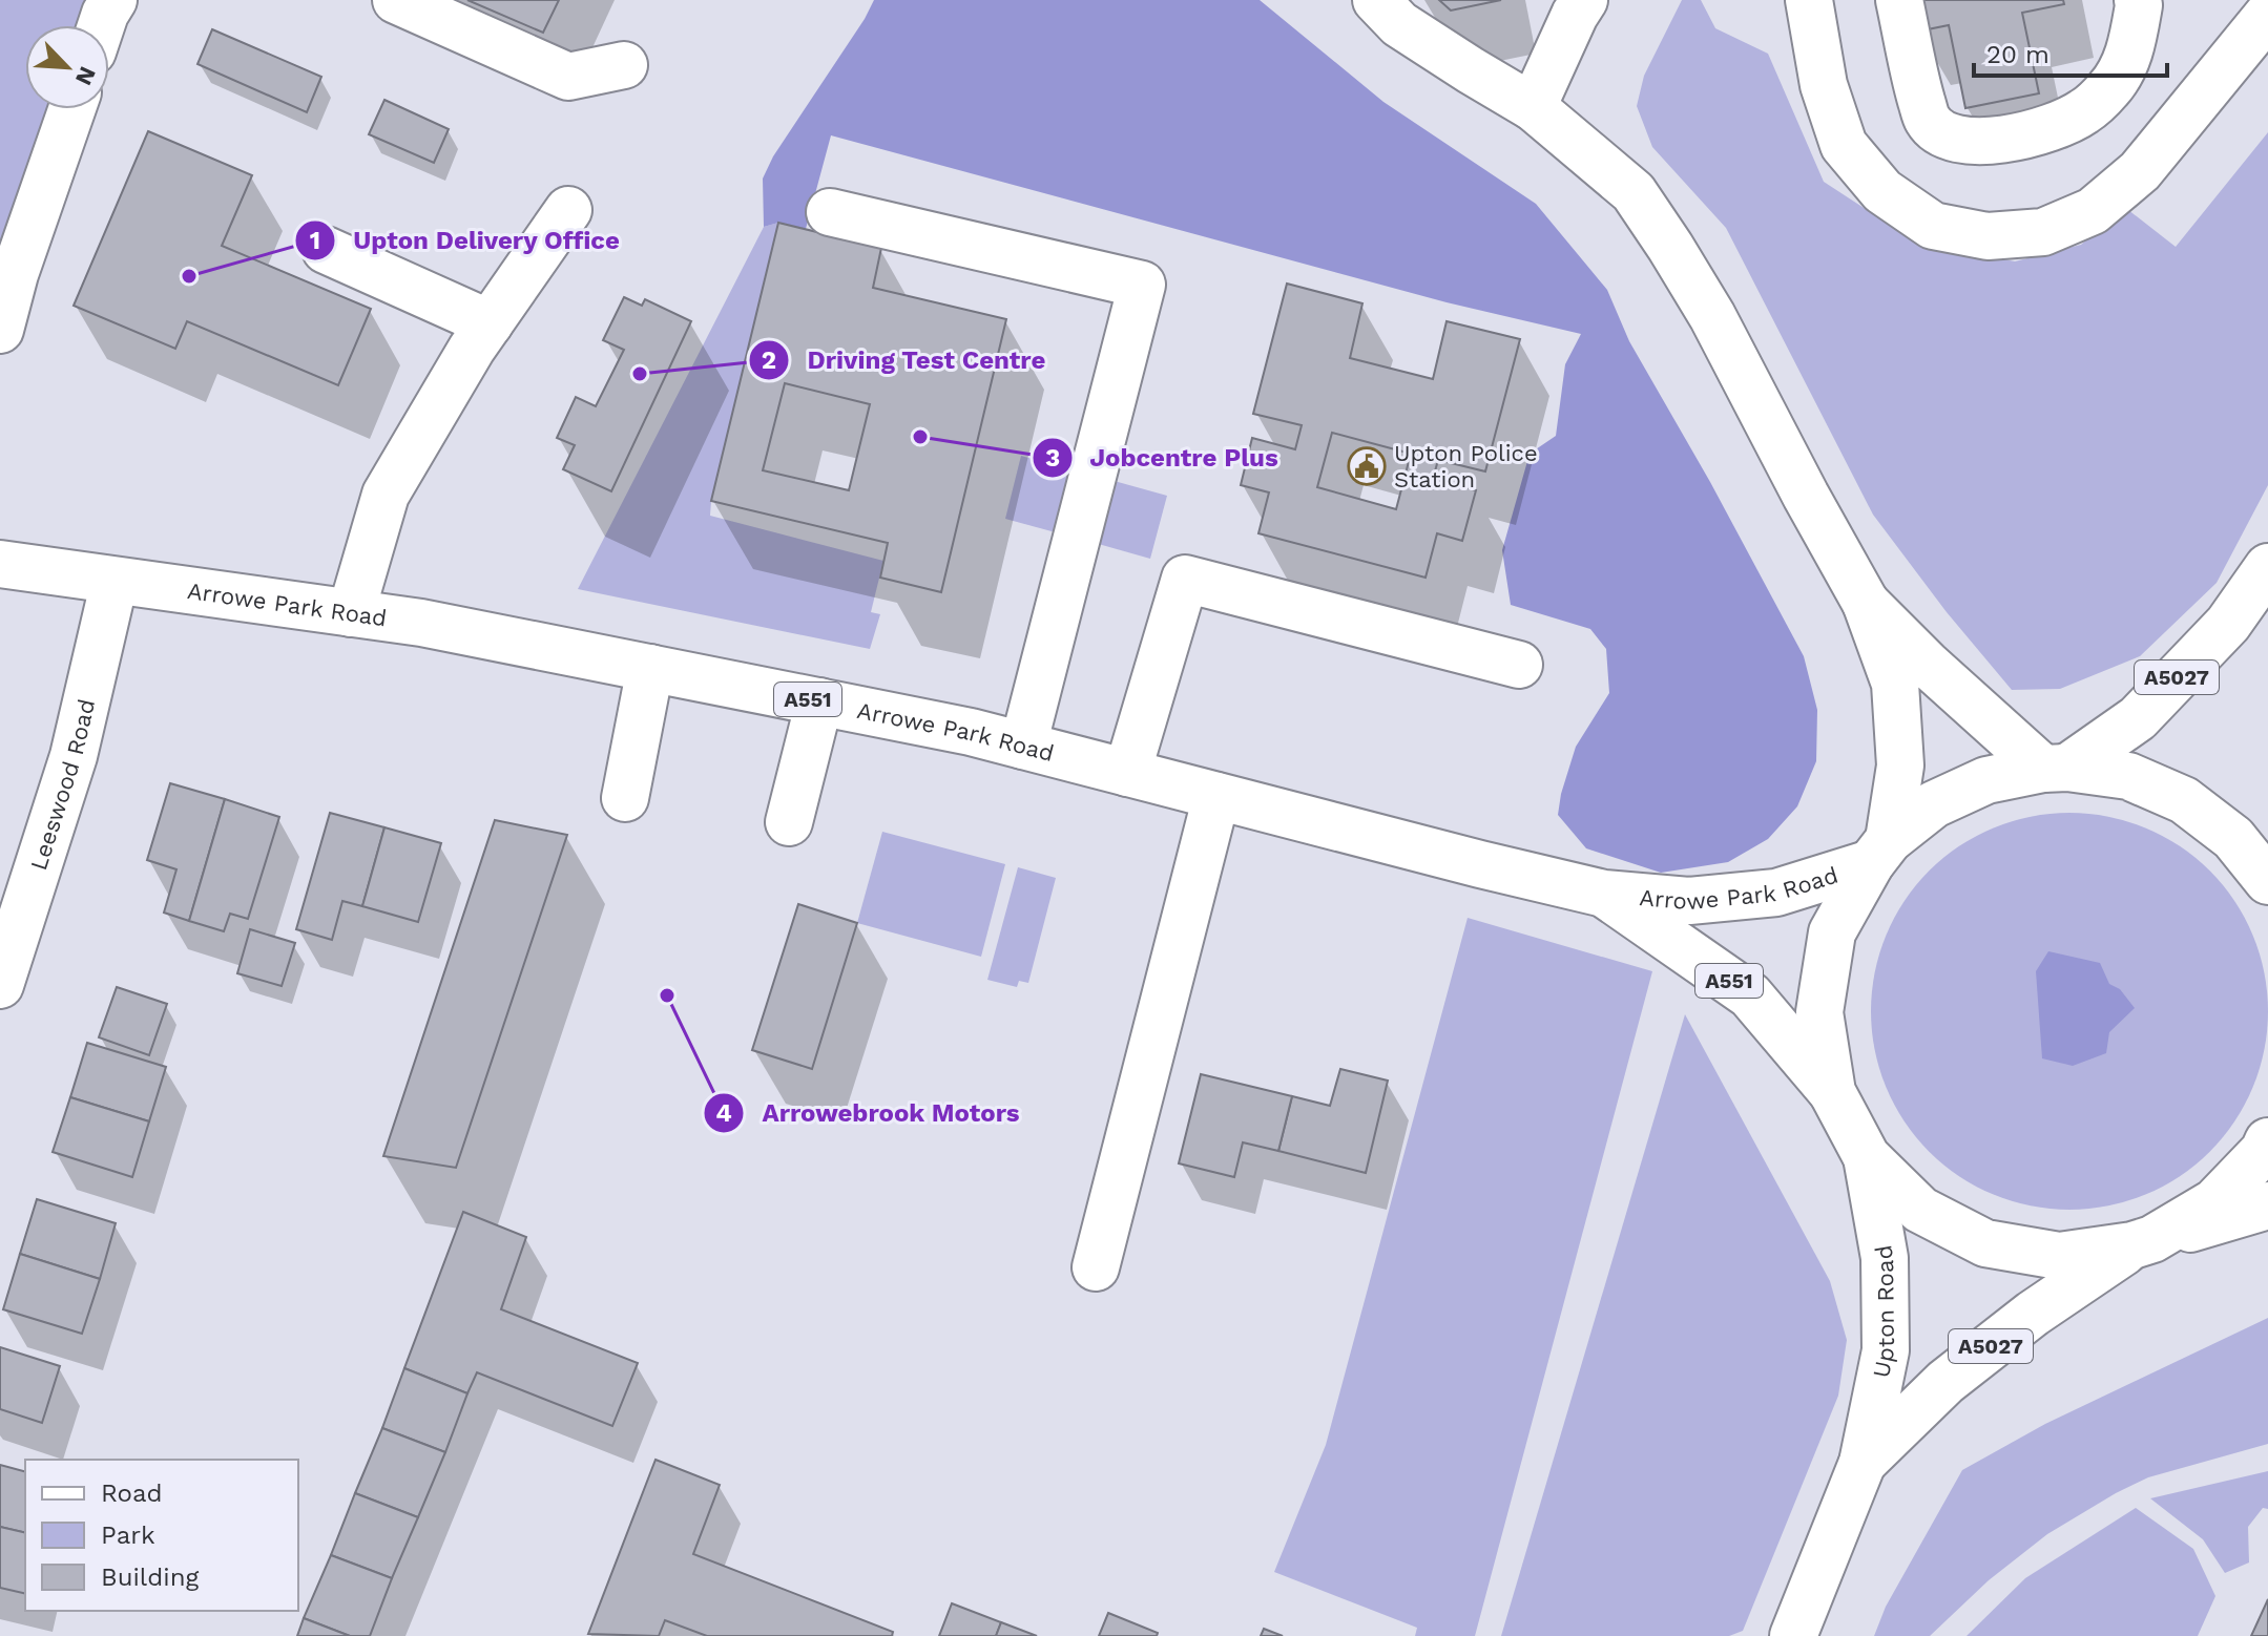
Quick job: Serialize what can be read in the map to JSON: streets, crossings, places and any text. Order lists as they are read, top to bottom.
{
  "streets": {
    "main road": [
      "Arrowe Park Road",
      "A5027",
      "A551",
      "Leeswood Road",
      "Upton Road"
    ]
  },
  "crossings": [
    ["Arrowe Park Road", "Leeswood Road"]
  ],
  "places": {
    "other": [
      "Upton Delivery Office",
      "Driving Test Centre",
      "Jobcentre Plus",
      "Arrowebrook Motors"
    ],
    "public building": ["Upton Police Station"]
  },
  "legend": ["Road", "Park", "Building"],
  "scale_bar": "20 m",
  "north": "bottom right"
}
